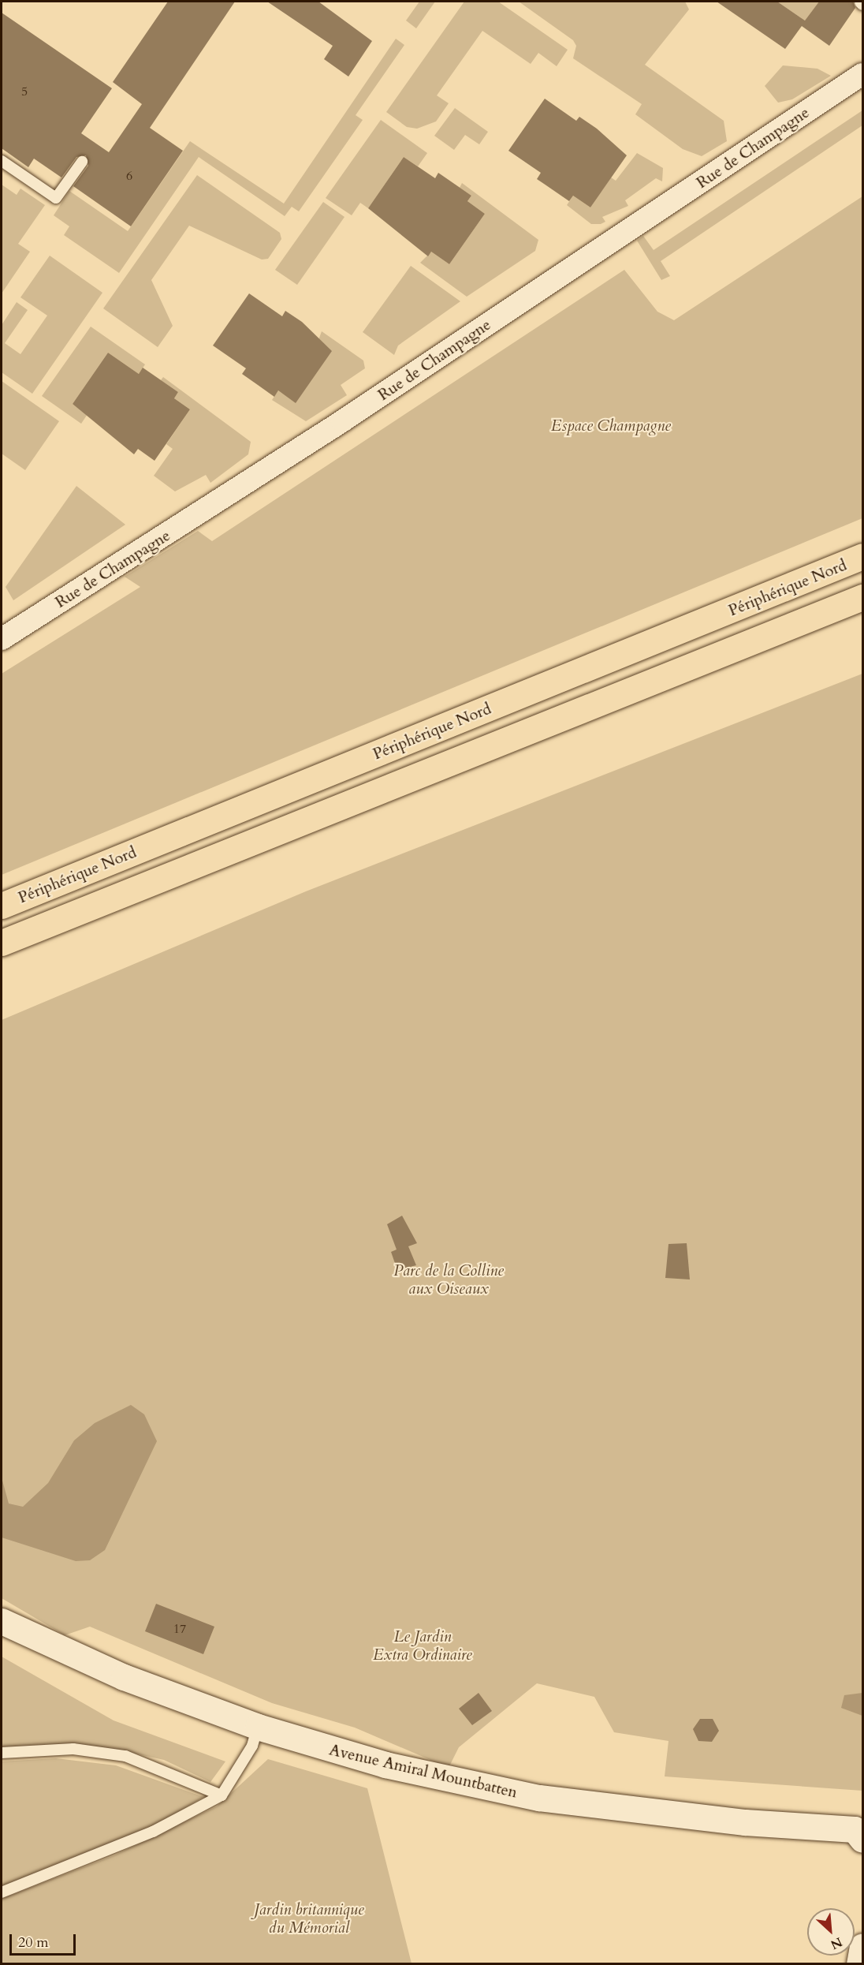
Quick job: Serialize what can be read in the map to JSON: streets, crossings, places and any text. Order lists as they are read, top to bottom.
{
  "streets": {
    "highway": ["Périphérique Nord"],
    "street": ["Rue de Champagne", "Avenue Amiral Mountbatten"]
  },
  "parks": [
    "Espace Champagne",
    "Parc de la Colline aux Oiseaux",
    "Le Jardin Extra Ordinaire",
    "Jardin britannique du Mémorial"
  ],
  "house_numbers": ["5", "6", "17"],
  "scale_bar": "20 m",
  "north": "bottom right"
}
